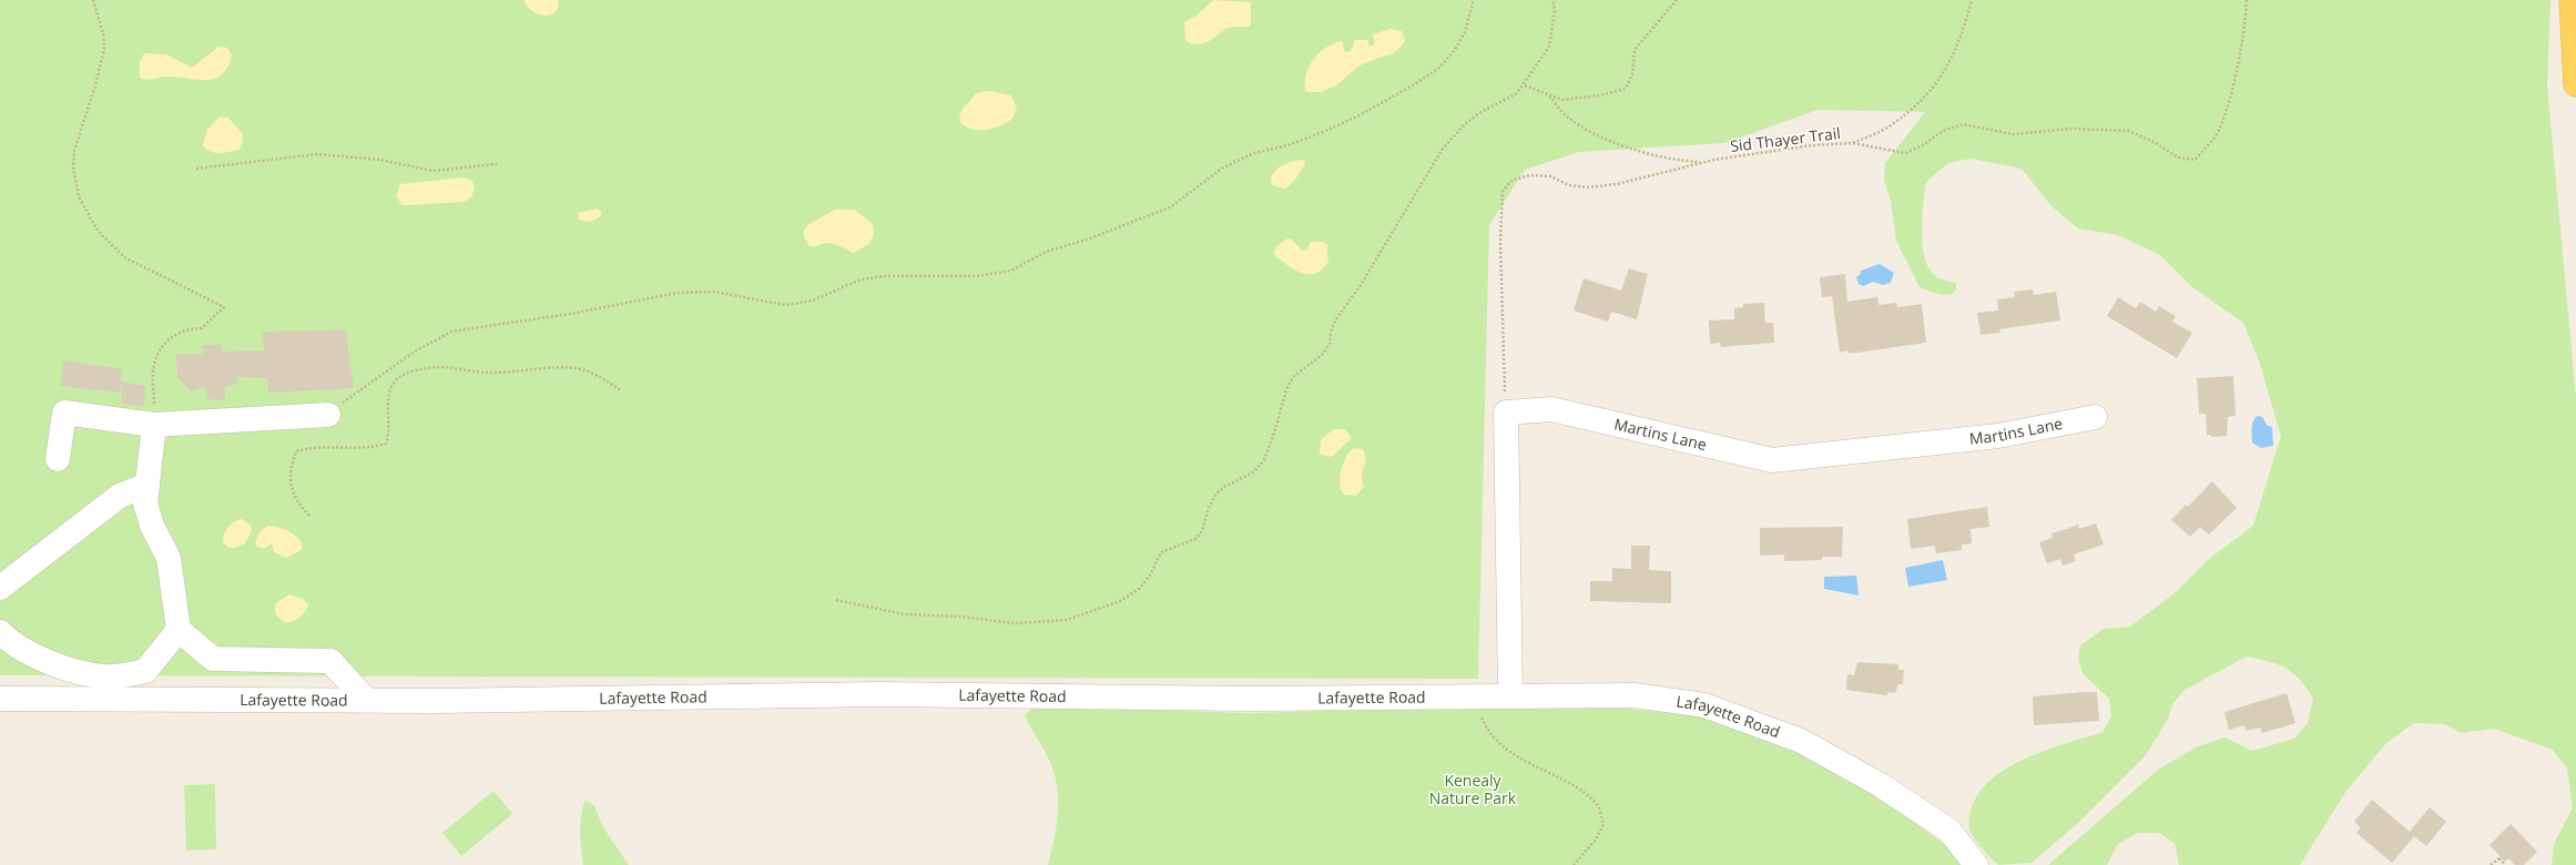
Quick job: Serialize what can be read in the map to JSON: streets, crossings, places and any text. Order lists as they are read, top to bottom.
{
  "streets": {
    "street": ["Martins Lane", "Lafayette Road"],
    "path": ["Sid Thayer Trail"]
  },
  "crossings": [
    ["Sid Thayer Trail", "Martins Lane"]
  ],
  "parks": ["Kenealy Nature Park"]
}
